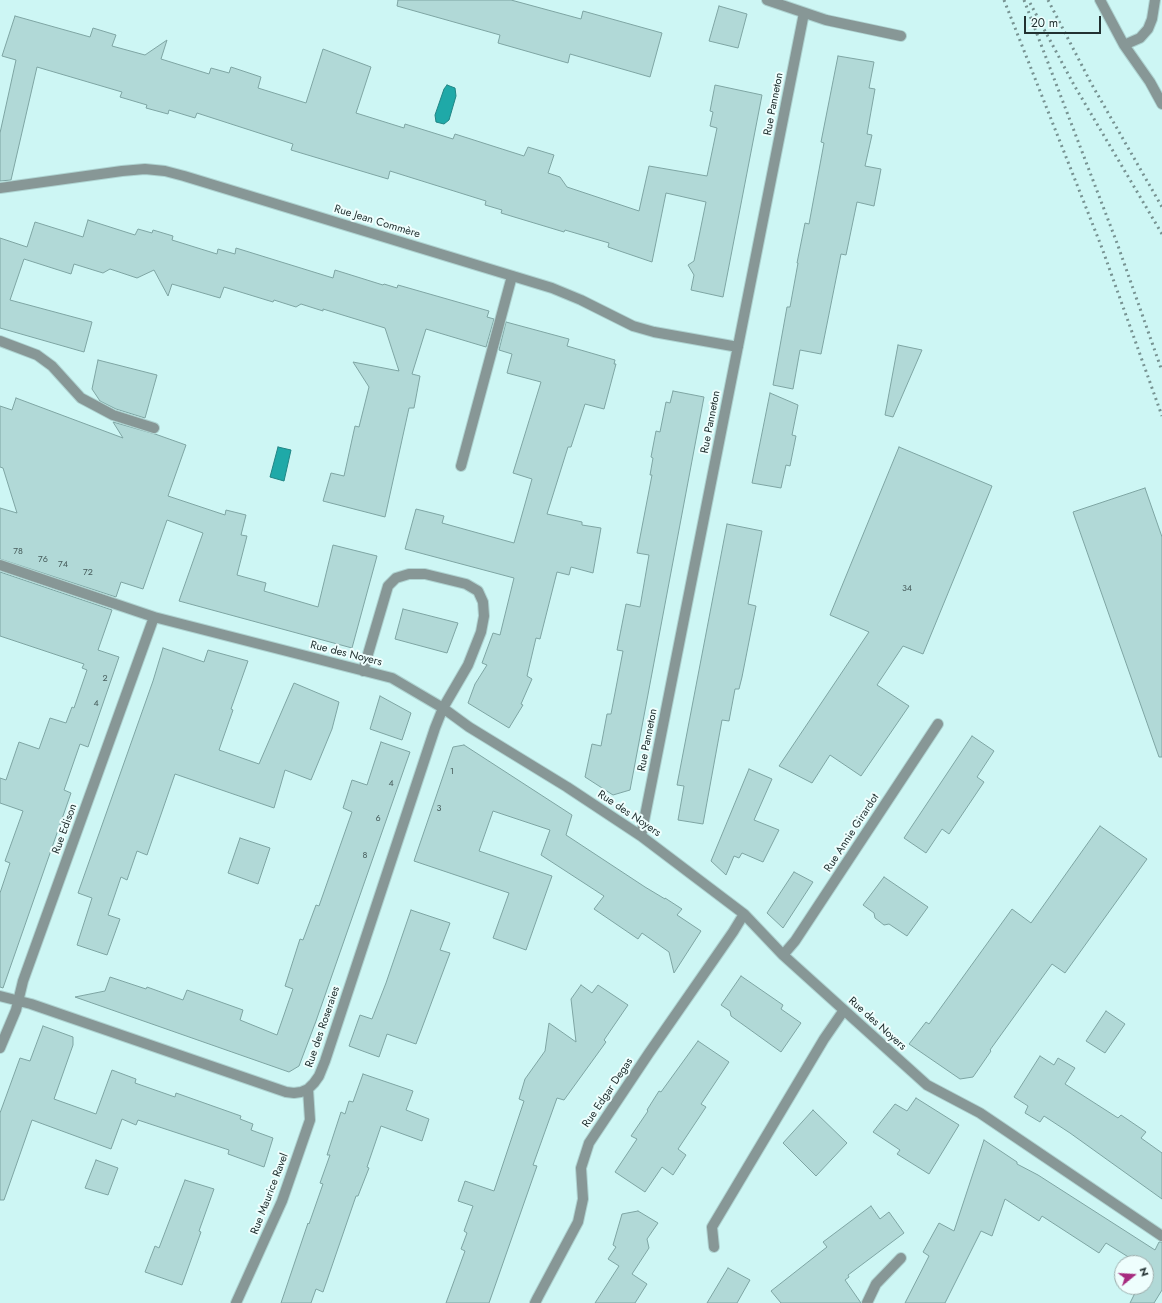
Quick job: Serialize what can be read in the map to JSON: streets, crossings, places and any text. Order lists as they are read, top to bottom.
{
  "streets": {
    "street": [
      "Rue Panneton",
      "Rue Jean Commère",
      "Rue des Noyers",
      "Rue Edison",
      "Rue Annie Girardot",
      "Rue des Roseraies",
      "Rue Edgar Degas",
      "Rue Maurice Ravel"
    ]
  },
  "crossings": [
    ["Rue Panneton", "Rue Jean Commère"],
    ["Rue Panneton", "Rue des Noyers"],
    ["Rue des Noyers", "Rue Edison"],
    ["Rue des Noyers", "Rue Annie Girardot"],
    ["Rue des Noyers", "Rue des Roseraies"],
    ["Rue des Noyers", "Rue Edgar Degas"],
    ["Rue des Roseraies", "Rue Maurice Ravel"]
  ],
  "house_numbers": [
    "78",
    "76",
    "74",
    "72",
    "34",
    "2",
    "4",
    "1",
    "4",
    "3",
    "6",
    "8"
  ],
  "scale_bar": "20 m",
  "north": "right"
}
